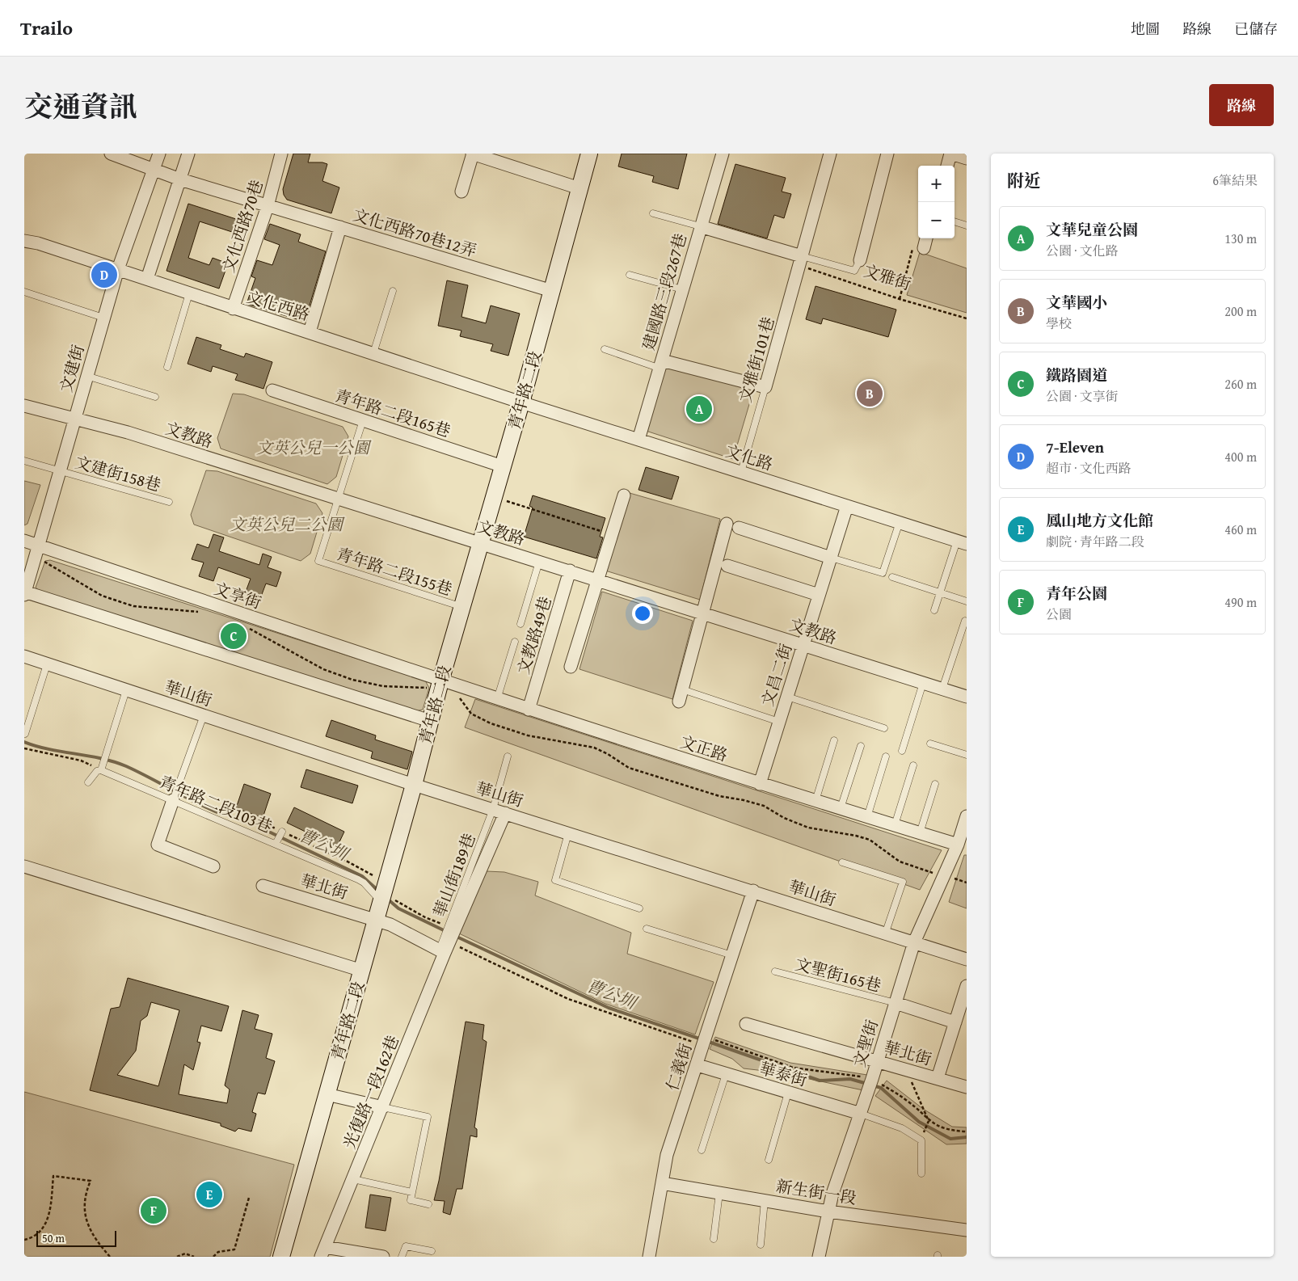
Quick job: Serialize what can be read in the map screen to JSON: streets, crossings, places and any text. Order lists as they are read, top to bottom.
{
  "streets": {
    "street": [
      "文化西路70巷",
      "文化西路70巷12弄",
      "建國路三段267巷",
      "文化西路",
      "文雅街101巷",
      "文建街",
      "青年路二段",
      "青年路二段165巷",
      "文教路",
      "文化路",
      "文享街",
      "文教路49巷",
      "文昌二街",
      "華山街",
      "文正路",
      "華北街",
      "文聖街",
      "仁義街",
      "華泰街",
      "光復路一段162巷",
      "新生街一段"
    ],
    "lane": [
      "文建街158巷",
      "青年路二段155巷",
      "青年路二段103巷",
      "文聖街165巷"
    ],
    "path": ["文雅街"]
  },
  "crossings": [
    ["文化西路70巷", "文化西路70巷12弄"],
    ["文化西路70巷", "文化西路"],
    ["文化西路70巷12弄", "文建街"],
    ["文化西路70巷12弄", "青年路二段"],
    ["文雅街", "文雅街101巷"],
    ["建國路三段267巷", "文化路"],
    ["文化西路", "文建街"],
    ["文化西路", "青年路二段"],
    ["文化西路", "文化路"],
    ["文雅街101巷", "文化路"],
    ["文建街", "文教路"],
    ["文建街", "文建街158巷"],
    ["文建街", "文享街"],
    ["青年路二段", "青年路二段165巷"],
    ["青年路二段", "文教路"],
    ["青年路二段", "文化路"],
    ["青年路二段", "青年路二段155巷"],
    ["青年路二段", "文享街"],
    ["青年路二段", "華山街"],
    ["青年路二段", "文正路"],
    ["青年路二段", "青年路二段103巷"],
    ["青年路二段", "華北街"],
    ["文教路", "青年路二段155巷"],
    ["文教路", "文教路49巷"],
    ["文教路", "文昌二街"],
    ["文化路", "文昌二街"],
    ["文享街", "文正路"],
    ["文教路49巷", "文正路"],
    ["文昌二街", "文正路"],
    ["華山街", "文聖街"],
    ["華山街", "仁義街"],
    ["華山街", "光復路一段162巷"],
    ["文正路", "文聖街"],
    ["華北街", "文聖街"],
    ["華北街", "光復路一段162巷"],
    ["文聖街165巷", "文聖街"],
    ["文聖街", "華泰街"],
    ["文聖街", "新生街一段"],
    ["仁義街", "華泰街"],
    ["仁義街", "新生街一段"]
  ],
  "water": ["曹公圳"],
  "parks": ["文英公兒一公園", "文英公兒二公園"],
  "scale_bar": "50 m",
  "page": {
    "header": "Trailo",
    "nav": ["地圖", "路線", "已儲存"],
    "title": "交通資訊",
    "buttons": "路線",
    "heading": ["附近", "6筆結果"],
    "map_buttons": ["+", "−"],
    "list": [
      {
        "mark": "A",
        "name": "文華兒童公園",
        "note": "公園 · 文化路",
        "value": "130 m"
      },
      {
        "mark": "B",
        "name": "文華國小",
        "note": "學校",
        "value": "200 m"
      },
      {
        "mark": "C",
        "name": "鐵路園道",
        "note": "公園 · 文享街",
        "value": "260 m"
      },
      {
        "mark": "D",
        "name": "7-Eleven",
        "note": "超市 · 文化西路",
        "value": "400 m"
      },
      {
        "mark": "E",
        "name": "鳳山地方文化館",
        "note": "劇院 · 青年路二段",
        "value": "460 m"
      },
      {
        "mark": "F",
        "name": "青年公園",
        "note": "公園",
        "value": "490 m"
      }
    ],
    "pins": [
      "D",
      "B",
      "A",
      "C",
      "E",
      "F"
    ],
    "scale": "50 m"
  }
}
